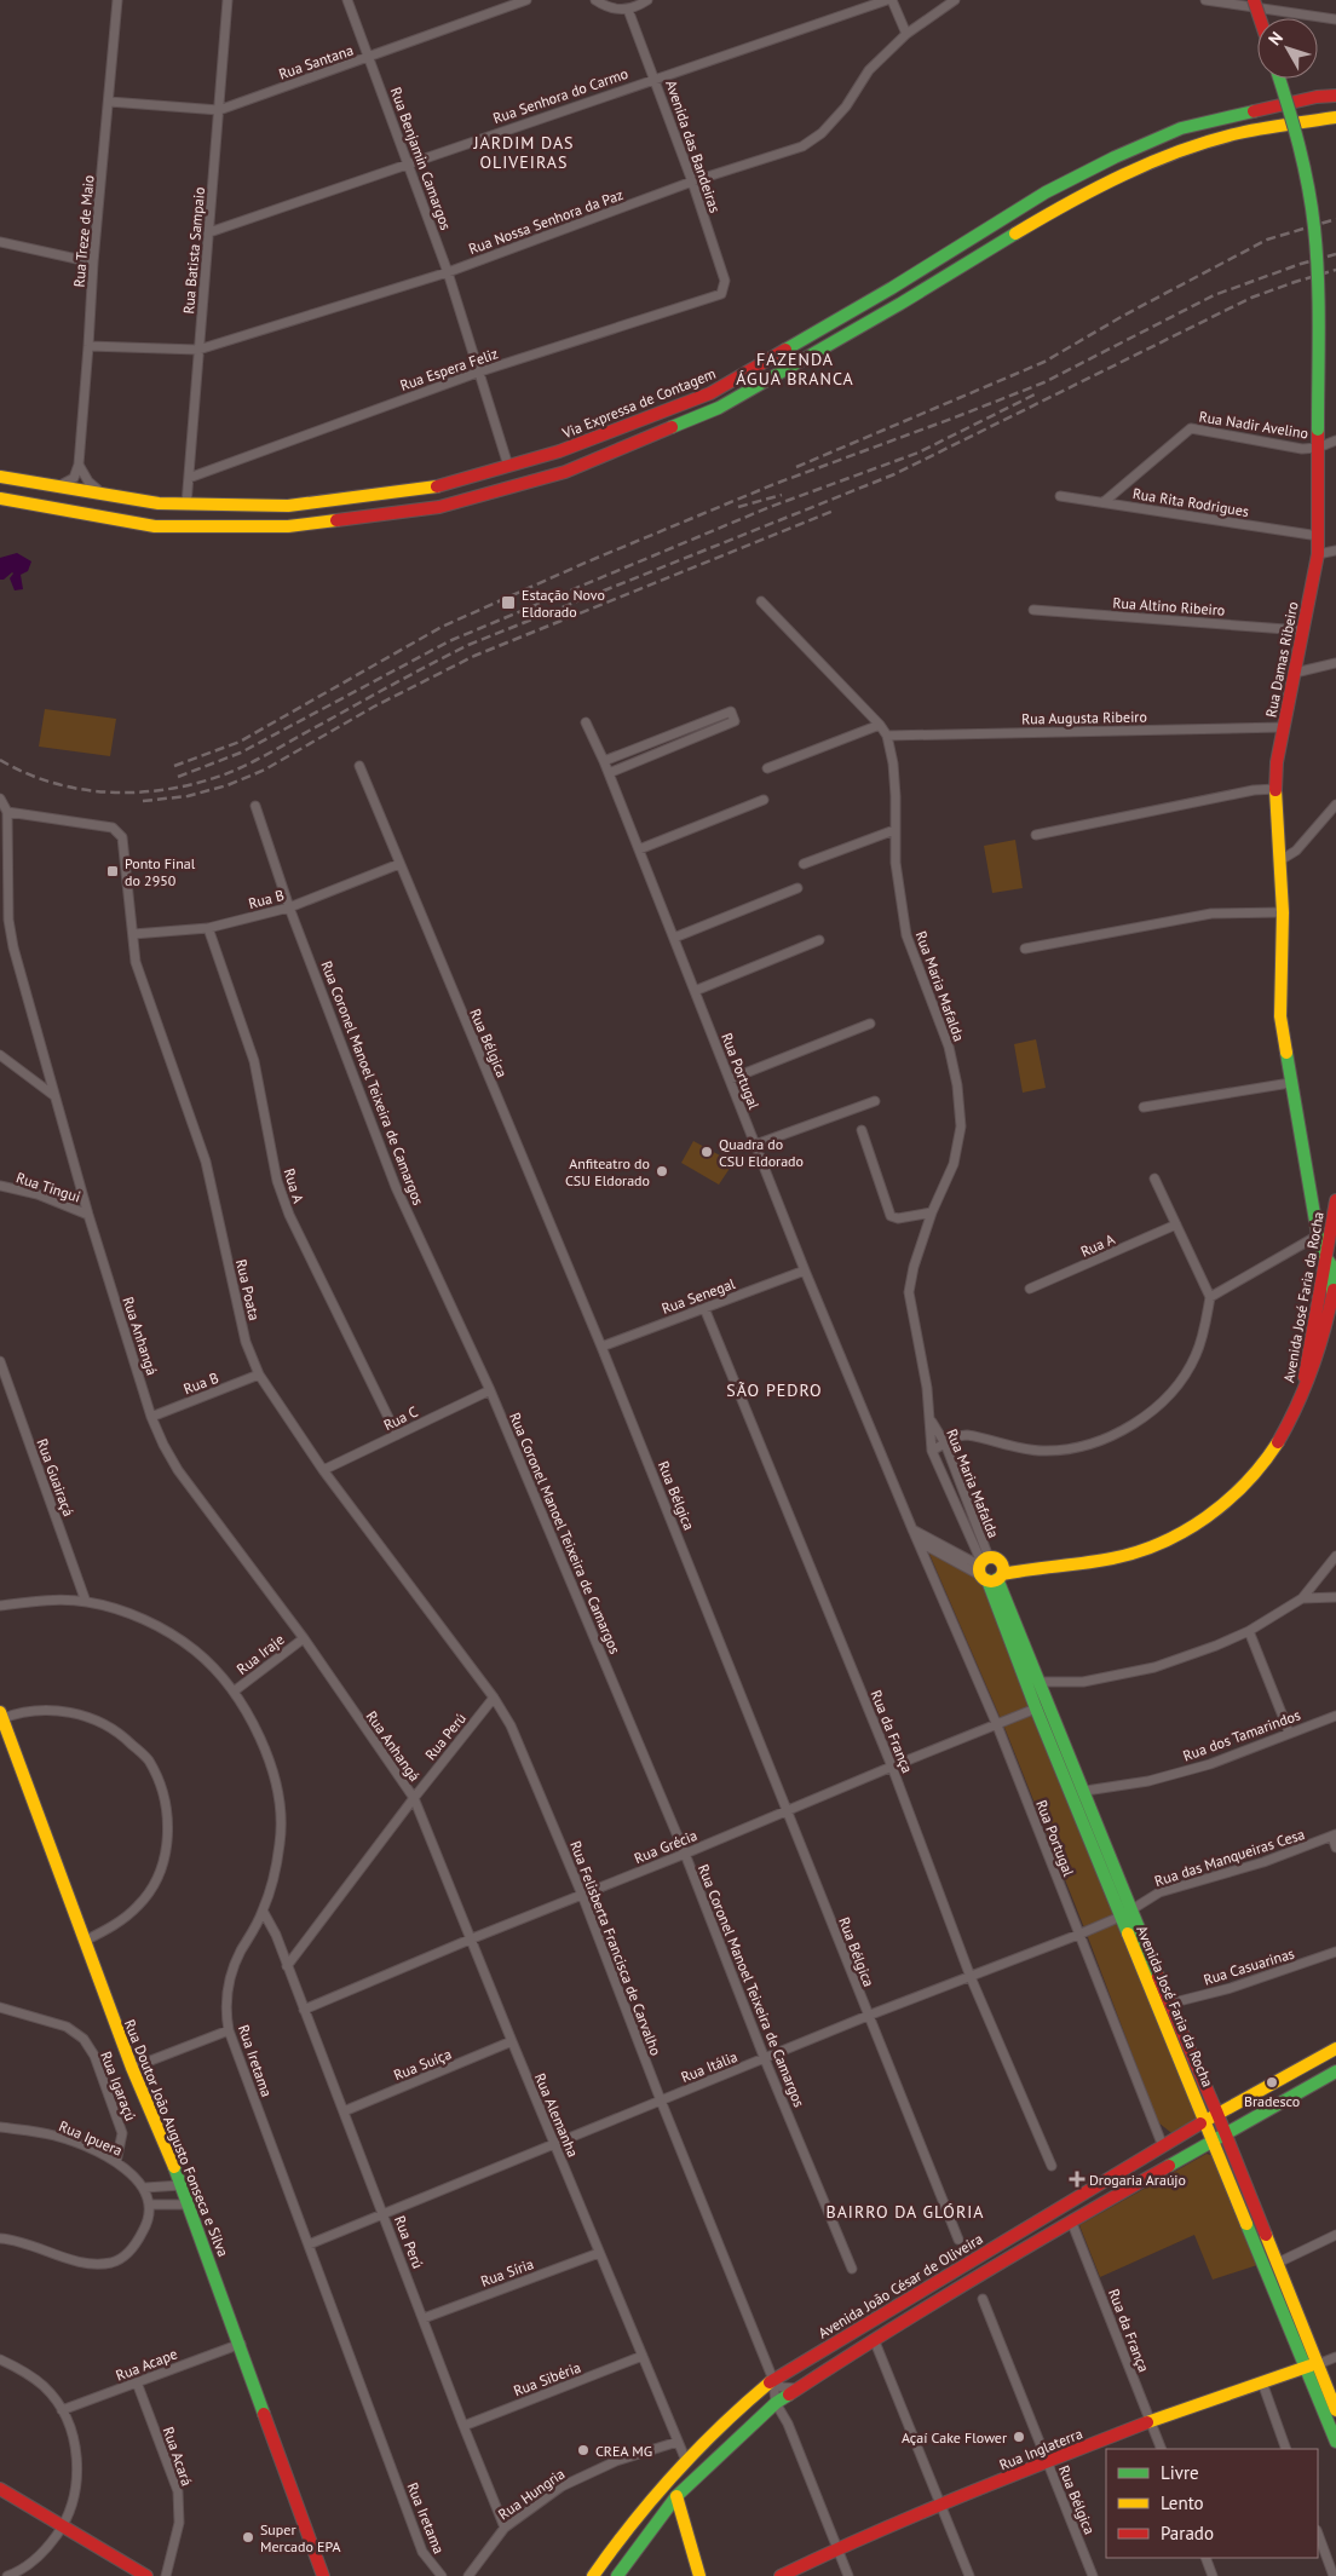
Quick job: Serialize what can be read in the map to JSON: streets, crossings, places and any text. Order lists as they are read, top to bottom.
{
  "streets": {
    "main road": [
      "Via Expressa de Contagem",
      "Rua Damas Ribeiro",
      "Avenida José Faria da Rocha",
      "Rua Doutor João Augusto Fonseca e Silva",
      "Avenida João César de Oliveira",
      "Rua Inglaterra"
    ],
    "street": [
      "Rua Santana",
      "Rua Senhora do Carmo",
      "Avenida das Bandeiras",
      "Rua Benjamin Camargos",
      "Rua Nossa Senhora da Paz",
      "Rua Treze de Maio",
      "Rua Batista Sampaio",
      "Rua Espera Feliz",
      "Rua Nadir Avelino",
      "Rua Rita Rodrigues",
      "Rua Altino Ribeiro",
      "Rua Augusta Ribeiro",
      "Rua B",
      "Rua Maria Mafalda",
      "Rua Bélgica",
      "Rua Portugal",
      "Rua Coronel Manoel Teixeira de Camargos",
      "Rua A",
      "Rua Tingui",
      "Rua Poata",
      "Rua Senegal",
      "Rua Anhangá",
      "Rua C",
      "Rua Guairaçá",
      "Rua Iraje",
      "Rua da França",
      "Rua dos Tamarindos",
      "Rua Perú",
      "Rua Grécia",
      "Rua das Manqueiras Cesa",
      "Rua Felisberta Francisca de Carvalho",
      "Rua Casuarinas",
      "Rua Iretama",
      "Rua Suíça",
      "Rua Itália",
      "Rua Igaraçú",
      "Rua Alemanha",
      "Rua Ipuera",
      "Rua Síria",
      "Rua Acape",
      "Rua Sibéria",
      "Rua Acará",
      "Rua Hungria"
    ]
  },
  "crossings": [
    ["Rua Santana", "Rua Benjamin Camargos"],
    ["Rua Santana", "Rua Treze de Maio"],
    ["Rua Santana", "Rua Batista Sampaio"],
    ["Rua Senhora do Carmo", "Avenida das Bandeiras"],
    ["Rua Senhora do Carmo", "Rua Benjamin Camargos"],
    ["Rua Senhora do Carmo", "Rua Batista Sampaio"],
    ["Avenida das Bandeiras", "Rua Nossa Senhora da Paz"],
    ["Avenida das Bandeiras", "Rua Espera Feliz"],
    ["Rua Benjamin Camargos", "Rua Nossa Senhora da Paz"],
    ["Rua Benjamin Camargos", "Rua Espera Feliz"],
    ["Rua Benjamin Camargos", "Via Expressa de Contagem"],
    ["Rua Nossa Senhora da Paz", "Rua Treze de Maio"],
    ["Rua Nossa Senhora da Paz", "Rua Batista Sampaio"],
    ["Rua Batista Sampaio", "Rua Espera Feliz"],
    ["Rua Batista Sampaio", "Via Expressa de Contagem"],
    ["Rua Nadir Avelino", "Rua Rita Rodrigues"],
    ["Rua Nadir Avelino", "Rua Damas Ribeiro"],
    ["Rua Rita Rodrigues", "Rua Damas Ribeiro"],
    ["Rua Altino Ribeiro", "Rua Damas Ribeiro"],
    ["Rua Damas Ribeiro", "Rua Augusta Ribeiro"],
    ["Rua Damas Ribeiro", "Avenida José Faria da Rocha"],
    ["Rua Augusta Ribeiro", "Rua Maria Mafalda"],
    ["Rua B", "Rua Bélgica"],
    ["Rua B", "Rua Coronel Manoel Teixeira de Camargos"],
    ["Rua B", "Rua A"],
    ["Rua B", "Rua Poata"],
    ["Rua B", "Rua Anhangá"],
    ["Rua Maria Mafalda", "Avenida José Faria da Rocha"],
    ["Rua Bélgica", "Rua Senegal"],
    ["Rua Bélgica", "Rua Grécia"],
    ["Rua Bélgica", "Rua Itália"],
    ["Rua Bélgica", "Rua Inglaterra"],
    ["Rua Portugal", "Rua Senegal"],
    ["Rua Portugal", "Rua Grécia"],
    ["Rua Portugal", "Rua Itália"],
    ["Rua Portugal", "Avenida João César de Oliveira"],
    ["Rua Coronel Manoel Teixeira de Camargos", "Rua C"],
    ["Rua Coronel Manoel Teixeira de Camargos", "Rua Grécia"],
    ["Rua Coronel Manoel Teixeira de Camargos", "Rua Itália"],
    ["Rua A", "Rua C"],
    ["Rua Tingui", "Rua Anhangá"],
    ["Rua Poata", "Rua Anhangá"],
    ["Rua Poata", "Rua C"],
    ["Rua Poata", "Rua Perú"],
    ["Rua Poata", "Rua Felisberta Francisca de Carvalho"],
    ["Rua Senegal", "Rua da França"],
    ["Avenida José Faria da Rocha", "Rua dos Tamarindos"],
    ["Avenida José Faria da Rocha", "Rua Grécia"],
    ["Avenida José Faria da Rocha", "Rua das Manqueiras Cesa"],
    ["Avenida José Faria da Rocha", "Rua Casuarinas"],
    ["Avenida José Faria da Rocha", "Rua Itália"],
    ["Avenida José Faria da Rocha", "Avenida João César de Oliveira"],
    ["Avenida José Faria da Rocha", "Rua Inglaterra"],
    ["Rua Anhangá", "Rua Iraje"],
    ["Rua Anhangá", "Rua Perú"],
    ["Rua Anhangá", "Rua Alemanha"],
    ["Rua Guairaçá", "Rua Iretama"],
    ["Rua Iraje", "Rua Iretama"],
    ["Rua da França", "Rua Grécia"],
    ["Rua da França", "Rua Itália"],
    ["Rua da França", "Rua Inglaterra"],
    ["Rua Perú", "Rua Grécia"],
    ["Rua Perú", "Rua Felisberta Francisca de Carvalho"],
    ["Rua Perú", "Rua Iretama"],
    ["Rua Perú", "Rua Suíça"],
    ["Rua Perú", "Rua Itália"],
    ["Rua Perú", "Rua Alemanha"],
    ["Rua Perú", "Rua Síria"],
    ["Rua Perú", "Rua Sibéria"],
    ["Rua Perú", "Rua Hungria"],
    ["Rua Grécia", "Rua Felisberta Francisca de Carvalho"],
    ["Rua Grécia", "Rua Alemanha"],
    ["Rua das Manqueiras Cesa", "Rua Itália"],
    ["Rua Felisberta Francisca de Carvalho", "Rua Itália"],
    ["Rua Felisberta Francisca de Carvalho", "Avenida João César de Oliveira"],
    ["Rua Iretama", "Rua Itália"],
    ["Rua Suíça", "Rua Alemanha"],
    ["Rua Itália", "Rua Alemanha"],
    ["Rua Igaraçú", "Rua Ipuera"],
    ["Rua Alemanha", "Rua Síria"],
    ["Rua Alemanha", "Rua Sibéria"],
    ["Rua Alemanha", "Rua Hungria"],
    ["Rua Doutor João Augusto Fonseca e Silva", "Rua Acape"],
    ["Rua Acape", "Rua Acará"]
  ],
  "districts": [
    "JARDIM DAS OLIVEIRAS",
    "FAZENDA ÁGUA BRANCA",
    "SÃO PEDRO",
    "BAIRRO DA GLÓRIA"
  ],
  "places": {
    "transit": ["Estação Novo Eldorado", "Ponto Final do 2950"],
    "other": [
      "Quadra do CSU Eldorado",
      "Anfiteatro do CSU Eldorado",
      "Bradesco",
      "Açaí Cake Flower",
      "CREA MG",
      "Super Mercado EPA"
    ],
    "health": ["Drogaria Araújo"]
  },
  "legend": ["Livre", "Lento", "Parado"],
  "north": "top left"
}
